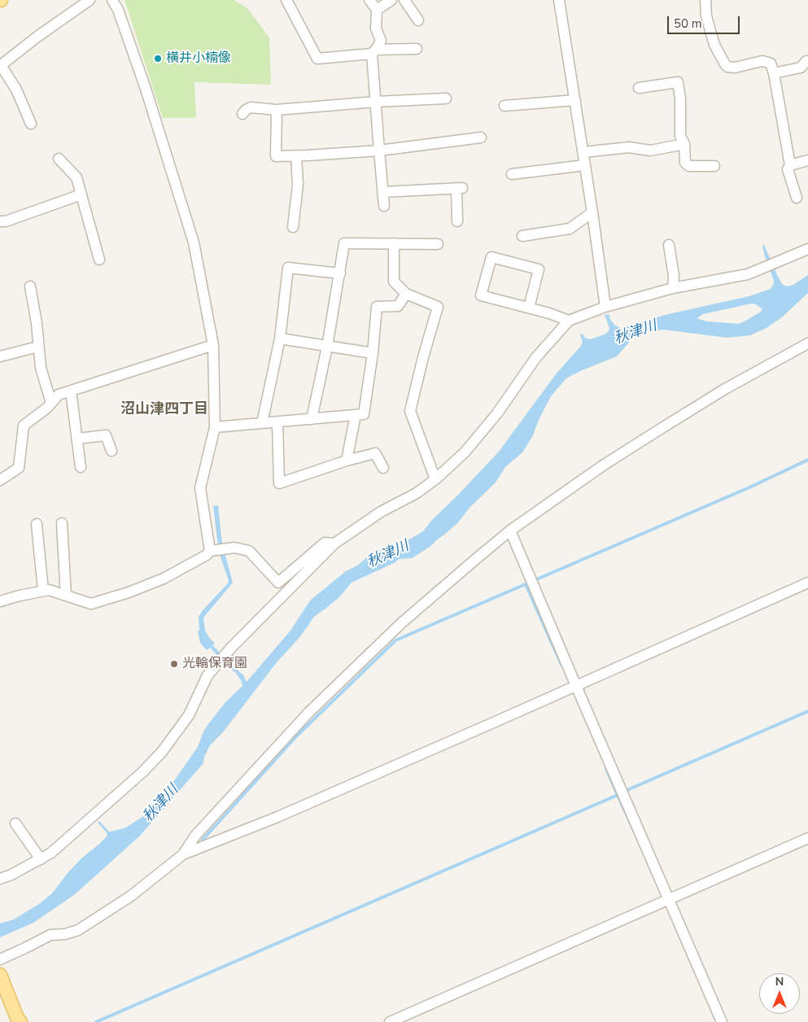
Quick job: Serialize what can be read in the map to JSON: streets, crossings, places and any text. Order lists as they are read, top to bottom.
{
  "districts": ["沼山津四丁目"],
  "water": ["秋津川"],
  "places": ["横井小楠像", "光輪保育園"],
  "scale_bar": "50 m",
  "north": "top"
}
